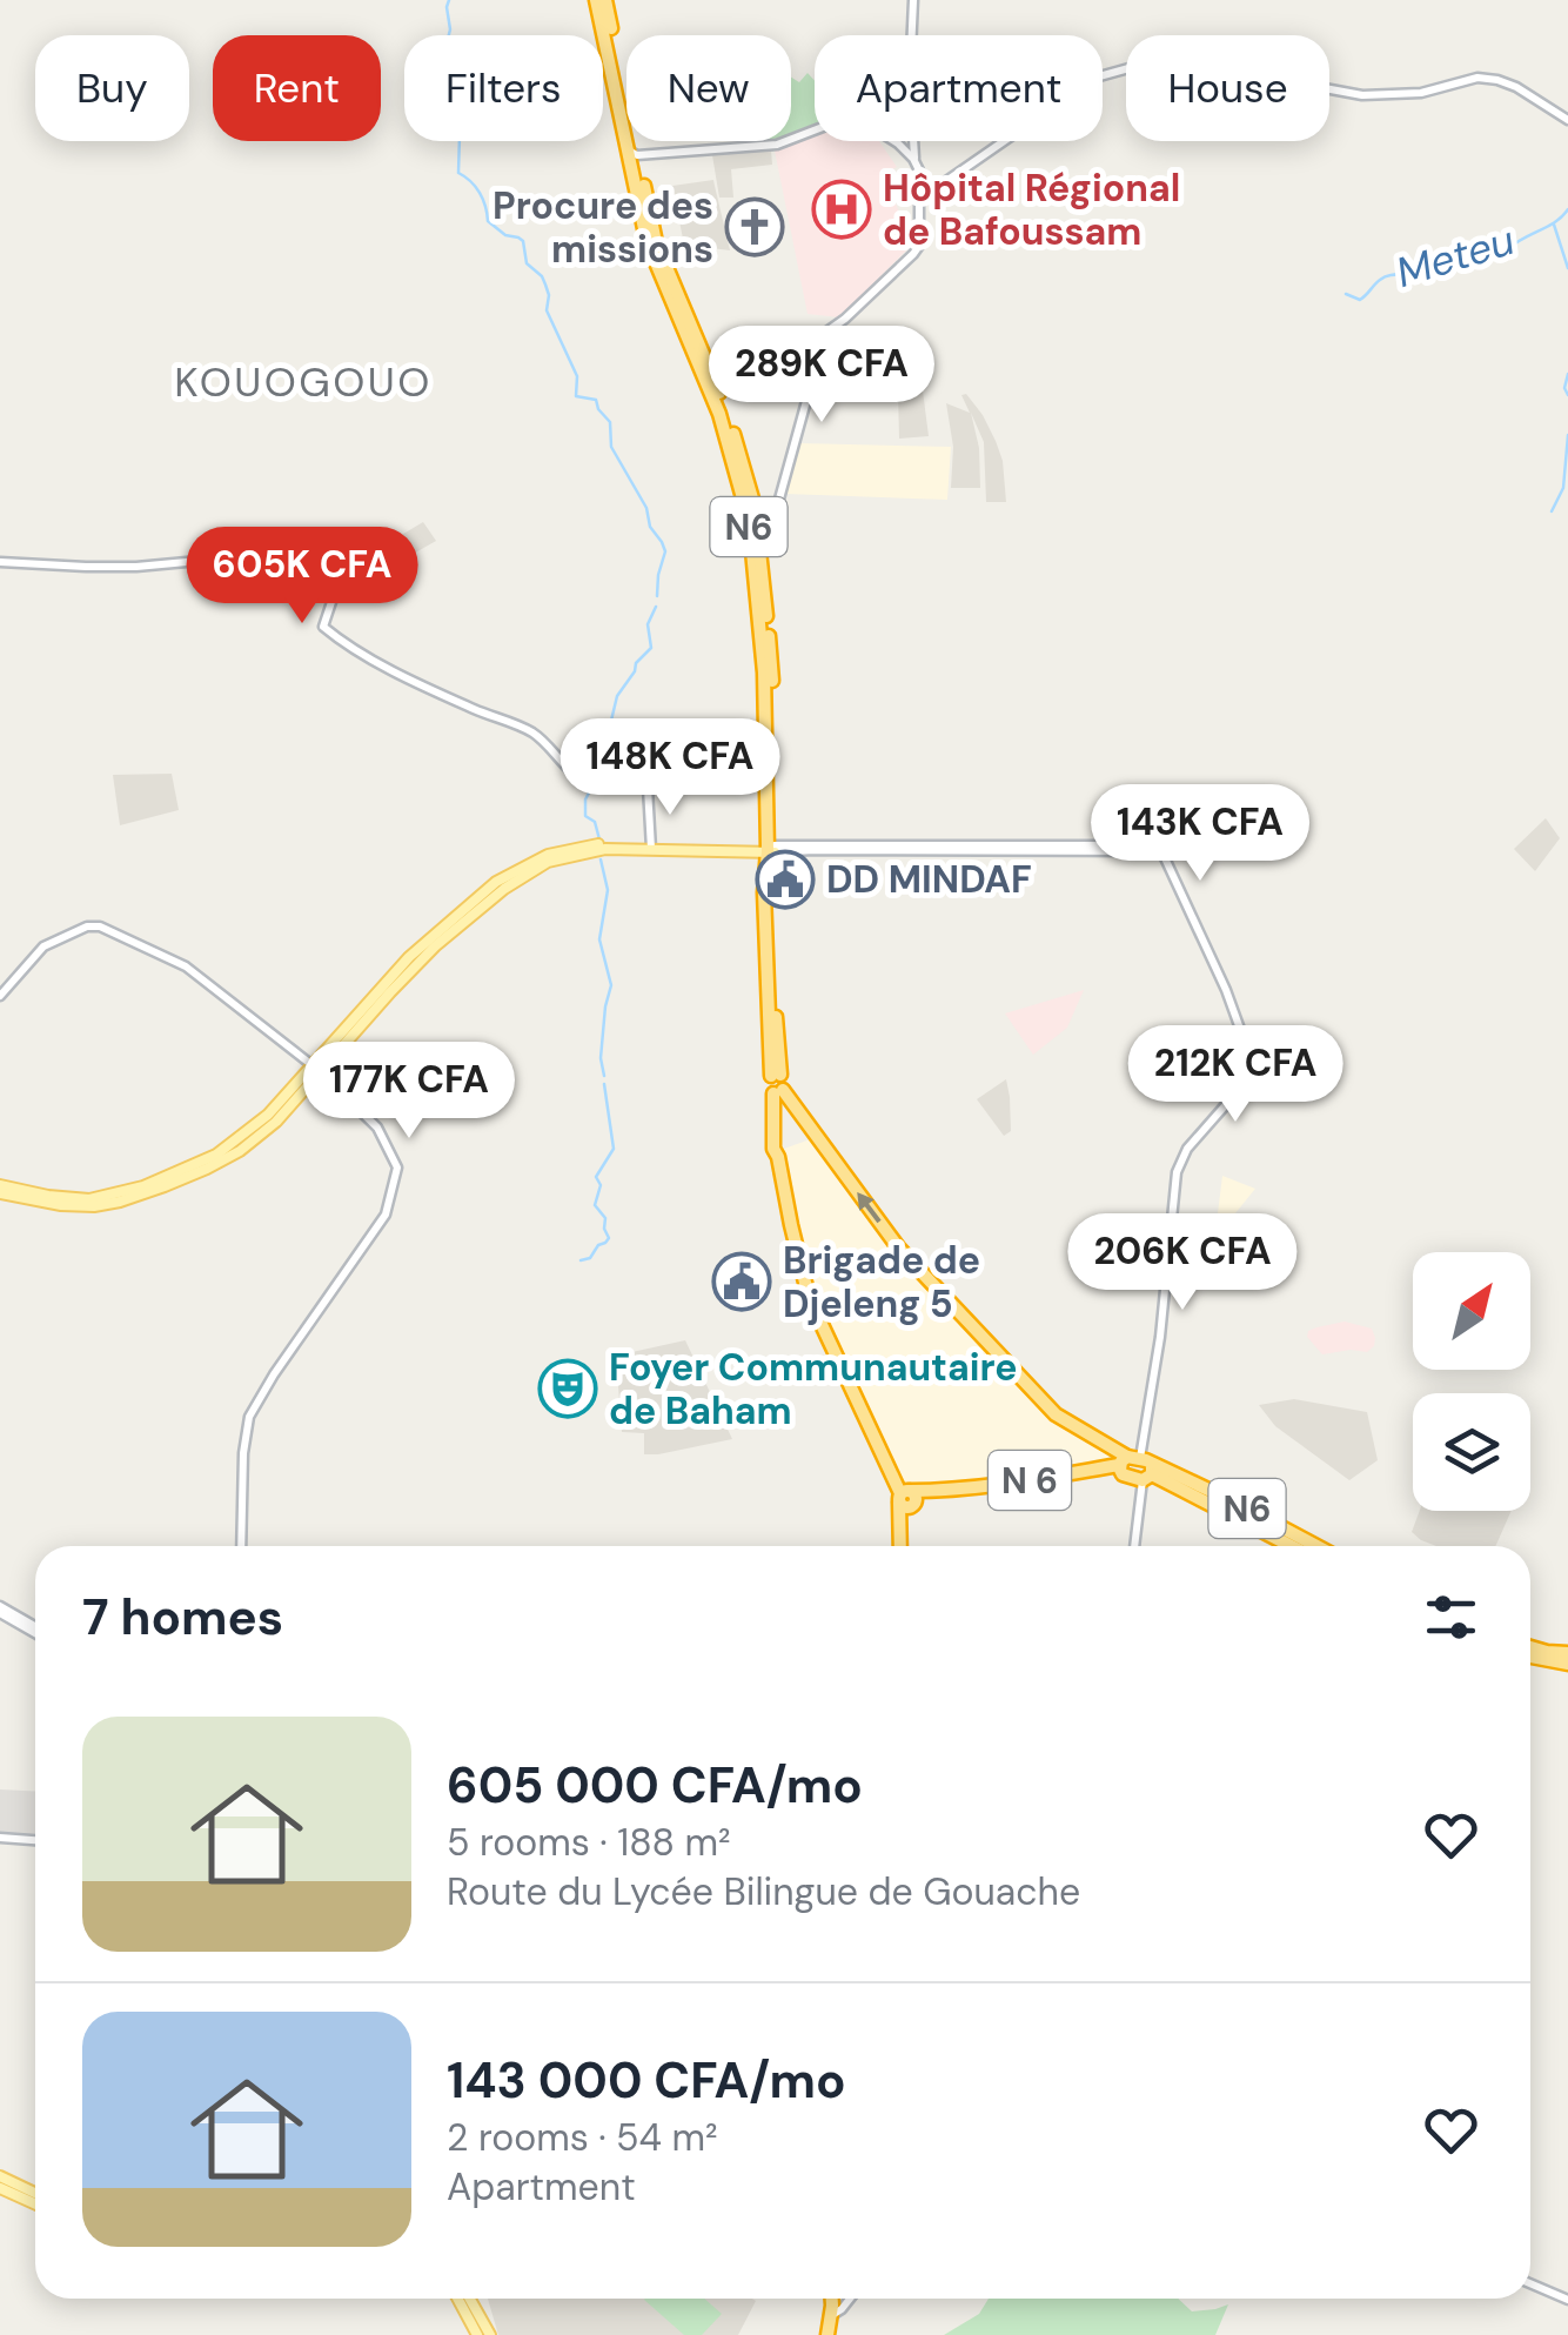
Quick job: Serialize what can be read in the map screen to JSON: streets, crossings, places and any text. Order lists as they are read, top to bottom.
{
  "streets": {
    "highway": ["N6", "N 6"]
  },
  "crossings": [
    ["N6", "N 6"]
  ],
  "districts": ["KOUOGOUO"],
  "water": ["Meteu"],
  "places": {
    "hospital": ["Hôpital Régional de Bafoussam"],
    "church": ["Procure des missions"],
    "public building": ["DD MINDAF", "Brigade de Djeleng 5"],
    "theatre": ["Foyer Communautaire de Baham"]
  },
  "north": "top right",
  "page": {
    "chip": [
      "Buy",
      "Rent",
      "Filters",
      "New",
      "Apartment",
      "House"
    ],
    "price": [
      "289K CFA",
      "605K CFA",
      "148K CFA",
      "143K CFA",
      "212K CFA",
      "177K CFA",
      "206K CFA"
    ],
    "heading": "7 homes",
    "list": [
      {
        "name": "605 000 CFA/mo",
        "note": "5 rooms · 188 m² · Route du Lycée Bilingue de Gouache"
      },
      {
        "name": "143 000 CFA/mo",
        "note": "2 rooms · 54 m² · Apartment"
      }
    ]
  }
}
